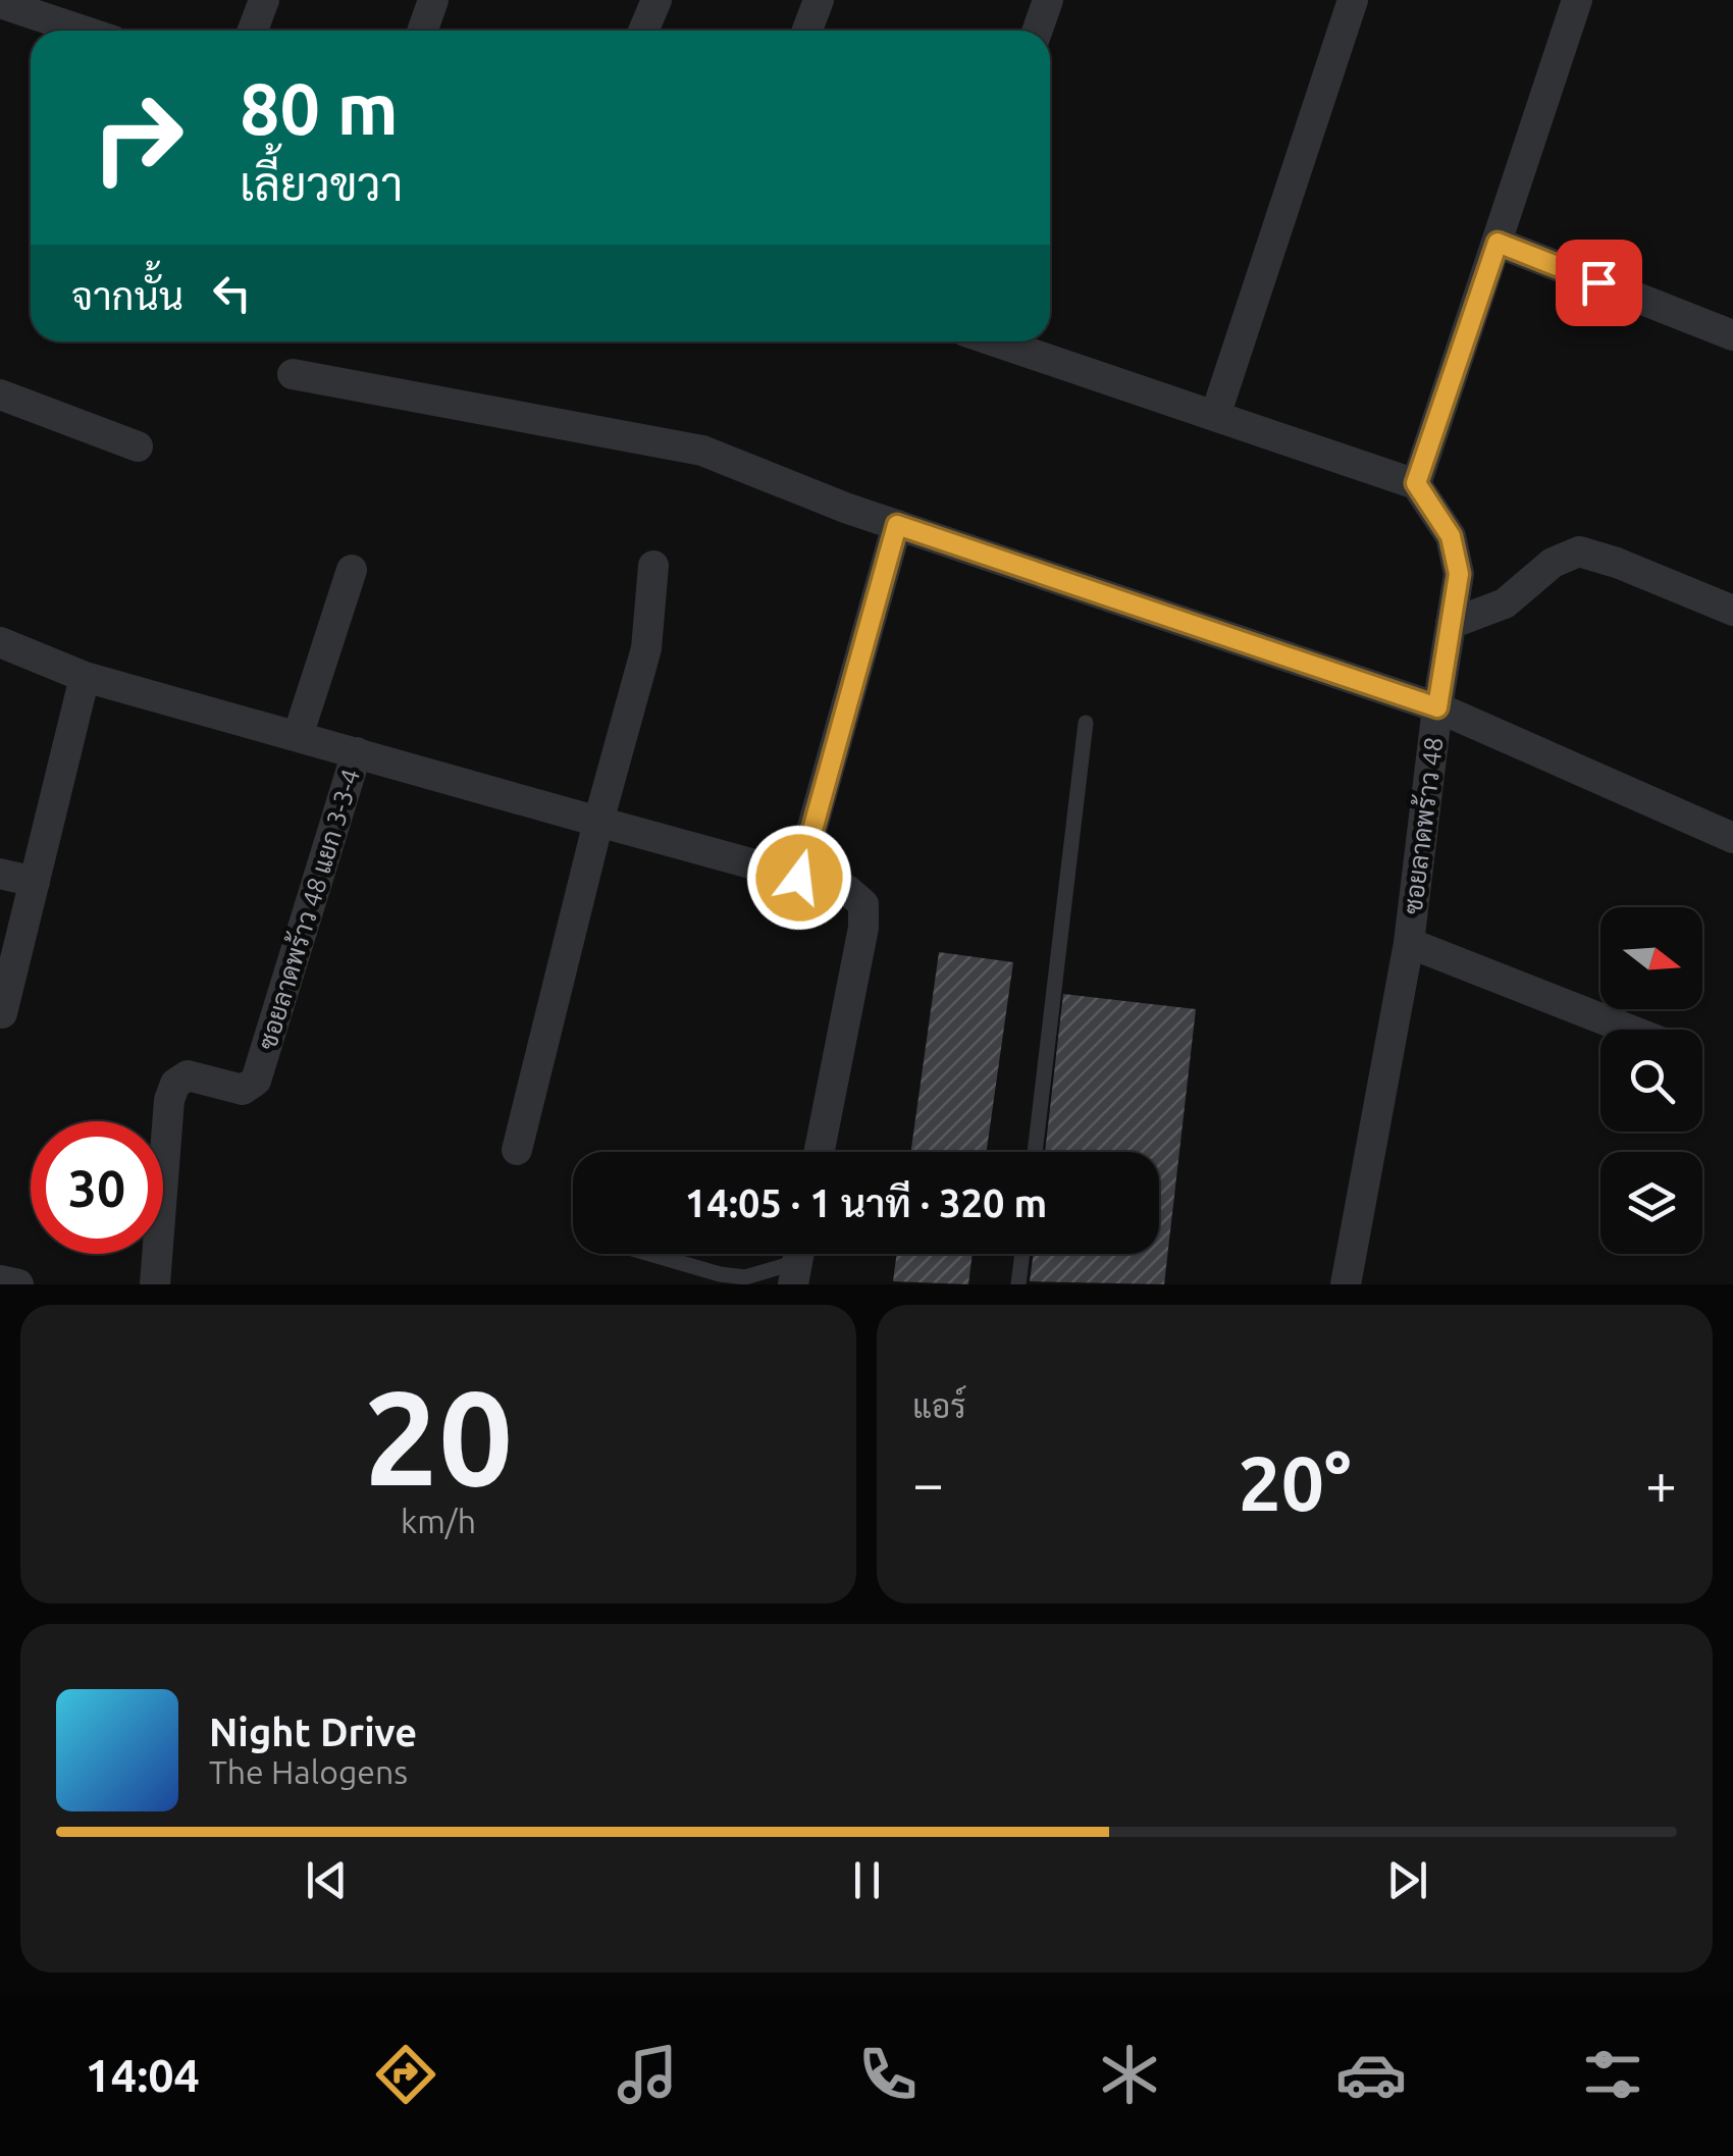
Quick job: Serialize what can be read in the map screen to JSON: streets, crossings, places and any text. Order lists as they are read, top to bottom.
{
  "streets": {
    "street": ["ซอยลาดพร้าว 48", "ซอยลาดพร้าว 48 แยก 3-3-4"]
  },
  "north": "right",
  "page": {
    "turn": ["80 m", "เลี้ยวขวา"],
    "then": "จากนั้น",
    "limit": "30",
    "trip": "14:05 · 1 นาที · 320 m",
    "tile": [
      ["20", "km/h"],
      "แอร์"
    ],
    "heat": ["−", "20°", "+"],
    "song": ["Night Drive", "The Halogens"],
    "tabs": "14:04"
  }
}
